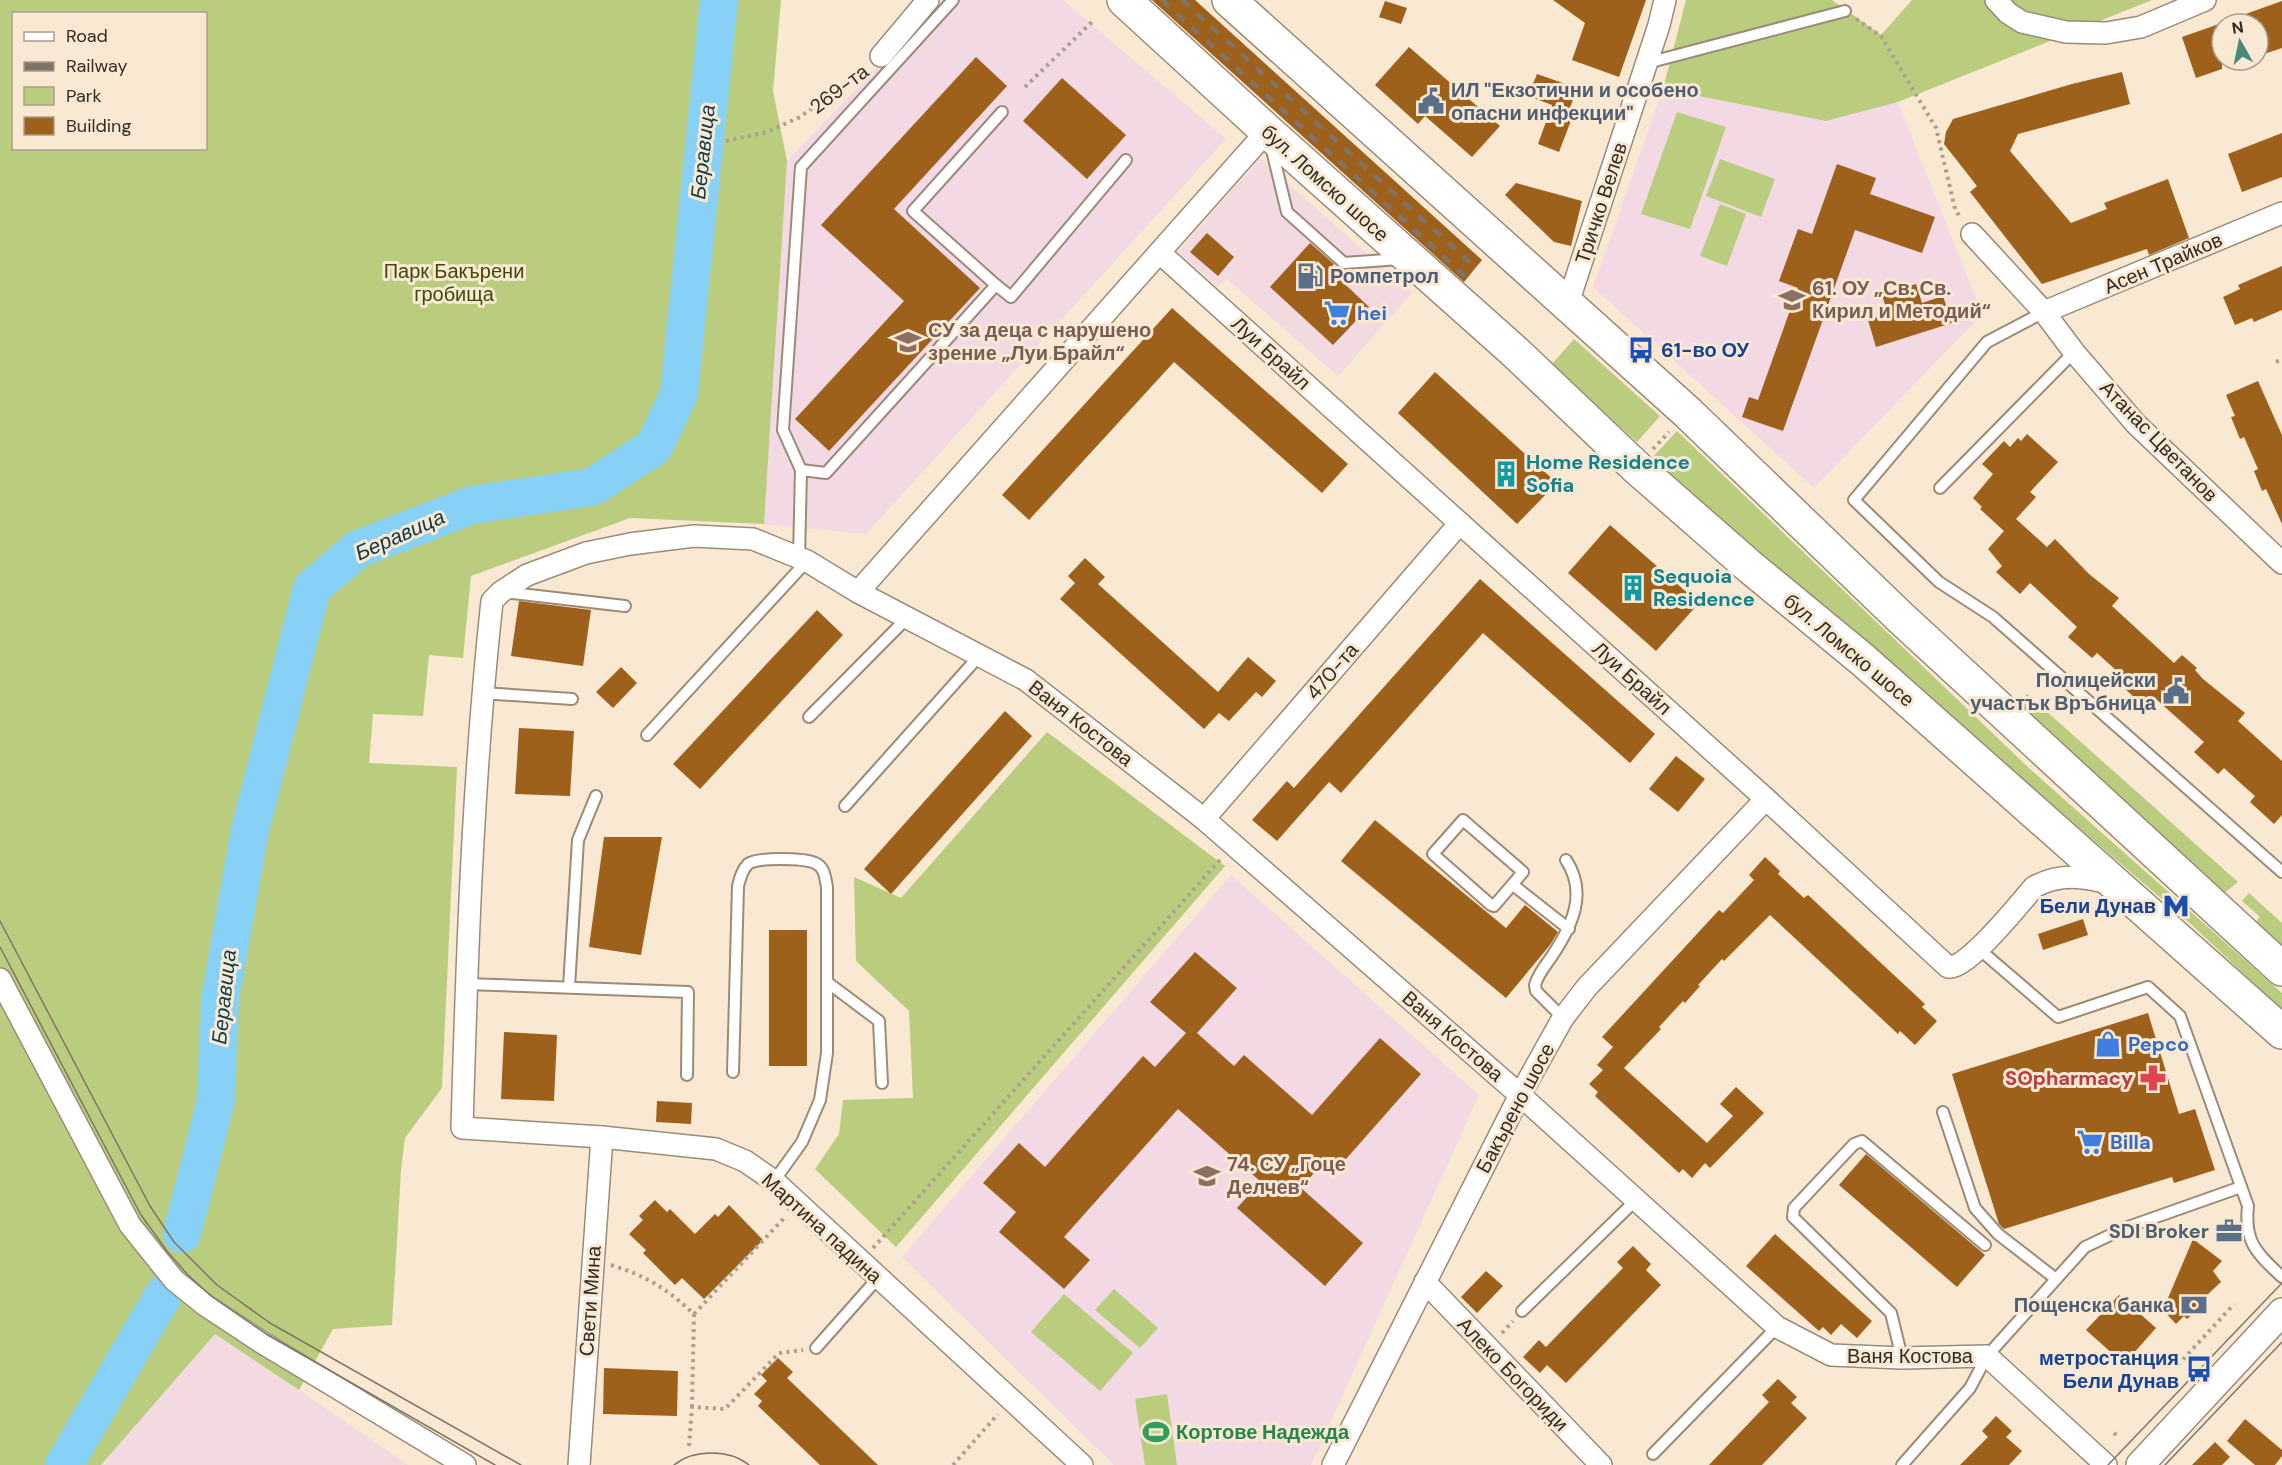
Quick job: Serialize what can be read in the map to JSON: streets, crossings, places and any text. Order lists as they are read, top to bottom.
{
  "streets": {
    "main road": ["бул. Ломско шосе"],
    "street": [
      "269-та",
      "Тричко Велев",
      "Асен Трайков",
      "Луи Брайл",
      "Атанас Цветанов",
      "470-та",
      "Ваня Костова",
      "Бакърено шосе",
      "Мартина падина",
      "Свети Мина",
      "Алеко Богориди"
    ]
  },
  "crossings": [
    ["бул. Ломско шосе", "Луи Брайл"],
    ["Асен Трайков", "Атанас Цветанов"],
    ["Луи Брайл", "470-та"],
    ["Луи Брайл", "Бакърено шосе"],
    ["470-та", "Ваня Костова"],
    ["Ваня Костова", "Бакърено шосе"],
    ["Бакърено шосе", "Алеко Богориди"],
    ["Мартина падина", "Свети Мина"]
  ],
  "water": ["Беравица"],
  "parks": ["Парк Бакърени гробища"],
  "places": {
    "public building": ["ИЛ \"Екзотични и особено опасни инфекции\"", "Полицейски участък Връбница"],
    "fuel station": ["Ромпетрол"],
    "school or university": ["61. ОУ „Св. Св. Кирил и Методий“", "СУ за деца с нарушено зрение „Луи Брайл“", "74. СУ „Гоце Делчев“"],
    "supermarket": ["hei", "Billa"],
    "bus stop": ["61-во ОУ", "метростанция Бели Дунав"],
    "building": ["Home Residence Sofia", "Sequoia Residence"],
    "metro station": ["Бели Дунав"],
    "shop": ["Pepco"],
    "pharmacy": ["SOpharmacy"],
    "office": ["SDI Broker"],
    "bank": ["Пощенска банка"],
    "sports": ["Кортове Надежда"]
  },
  "legend": [
    "Road",
    "Railway",
    "Park",
    "Building"
  ],
  "north": "top"
}
